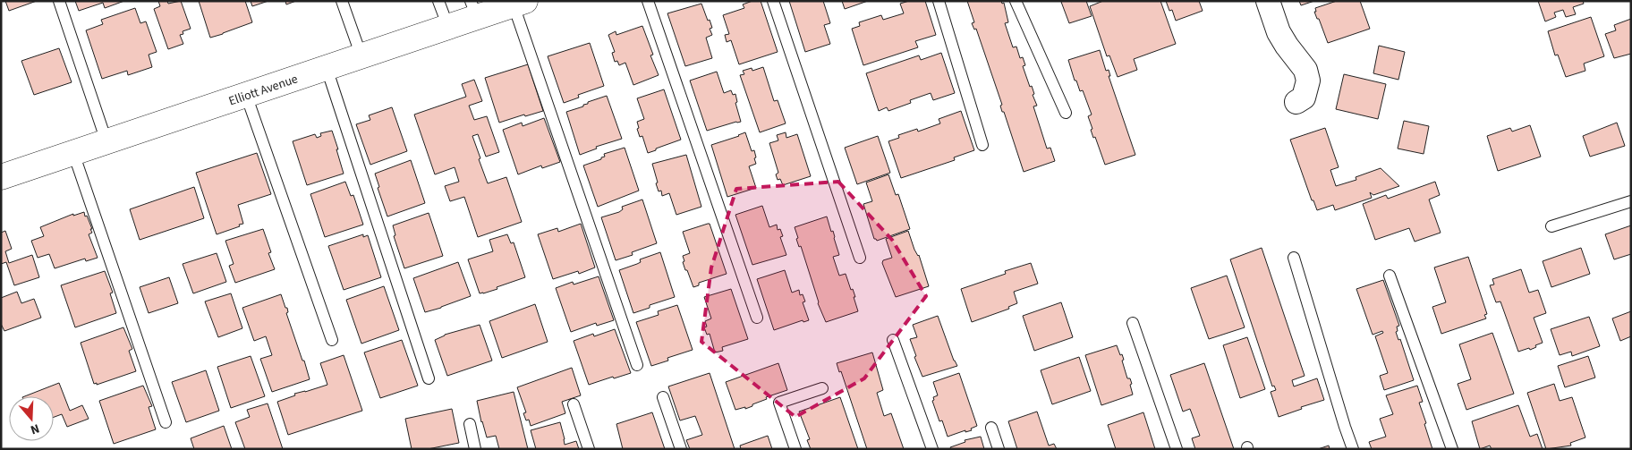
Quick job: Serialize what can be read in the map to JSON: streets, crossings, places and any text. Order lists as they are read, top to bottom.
{
  "streets": {
    "street": ["Elliott Avenue"]
  },
  "north": "bottom"
}
